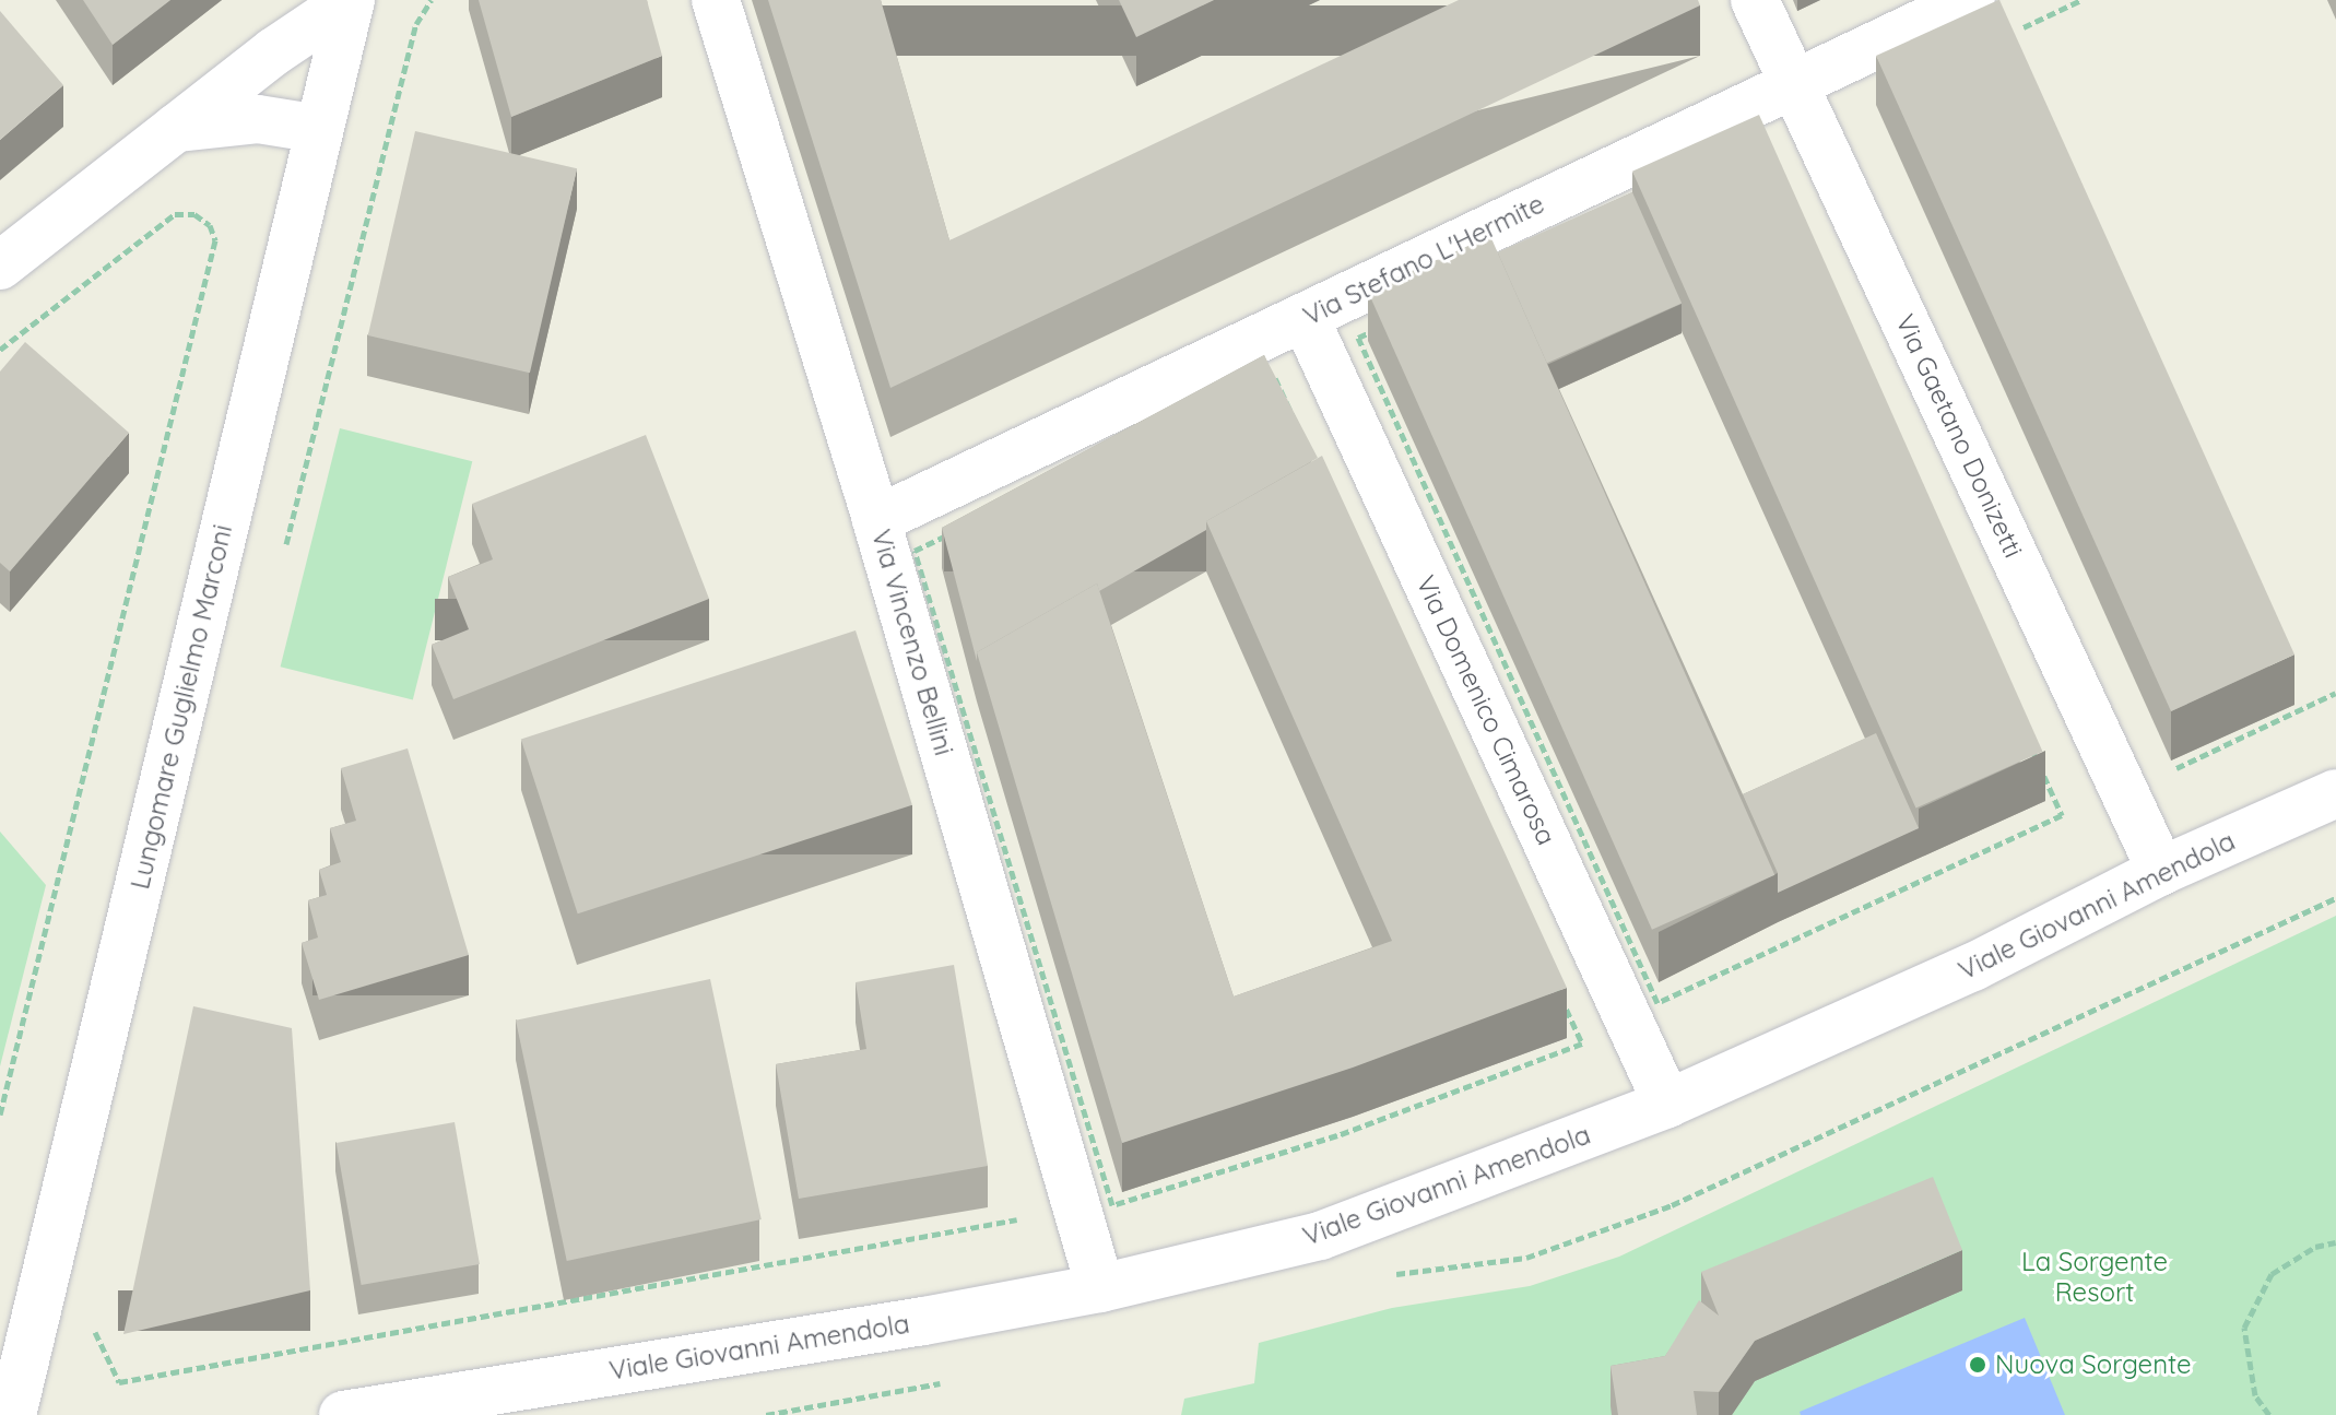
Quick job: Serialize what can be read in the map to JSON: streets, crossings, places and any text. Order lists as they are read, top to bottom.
{
  "streets": {
    "street": [
      "Via Stefano L'Hermite",
      "Via Gaetano Donizetti",
      "Via Vincenzo Bellini",
      "Lungomare Guglielmo Marconi",
      "Via Domenico Cimarosa",
      "Viale Giovanni Amendola"
    ]
  },
  "crossings": [
    ["Via Stefano L'Hermite", "Via Gaetano Donizetti"],
    ["Via Stefano L'Hermite", "Via Vincenzo Bellini"],
    ["Via Stefano L'Hermite", "Via Domenico Cimarosa"],
    ["Via Gaetano Donizetti", "Viale Giovanni Amendola"],
    ["Via Vincenzo Bellini", "Viale Giovanni Amendola"],
    ["Via Domenico Cimarosa", "Viale Giovanni Amendola"]
  ],
  "parks": ["La Sorgente Resort"],
  "places": ["Nuova Sorgente"]
}
